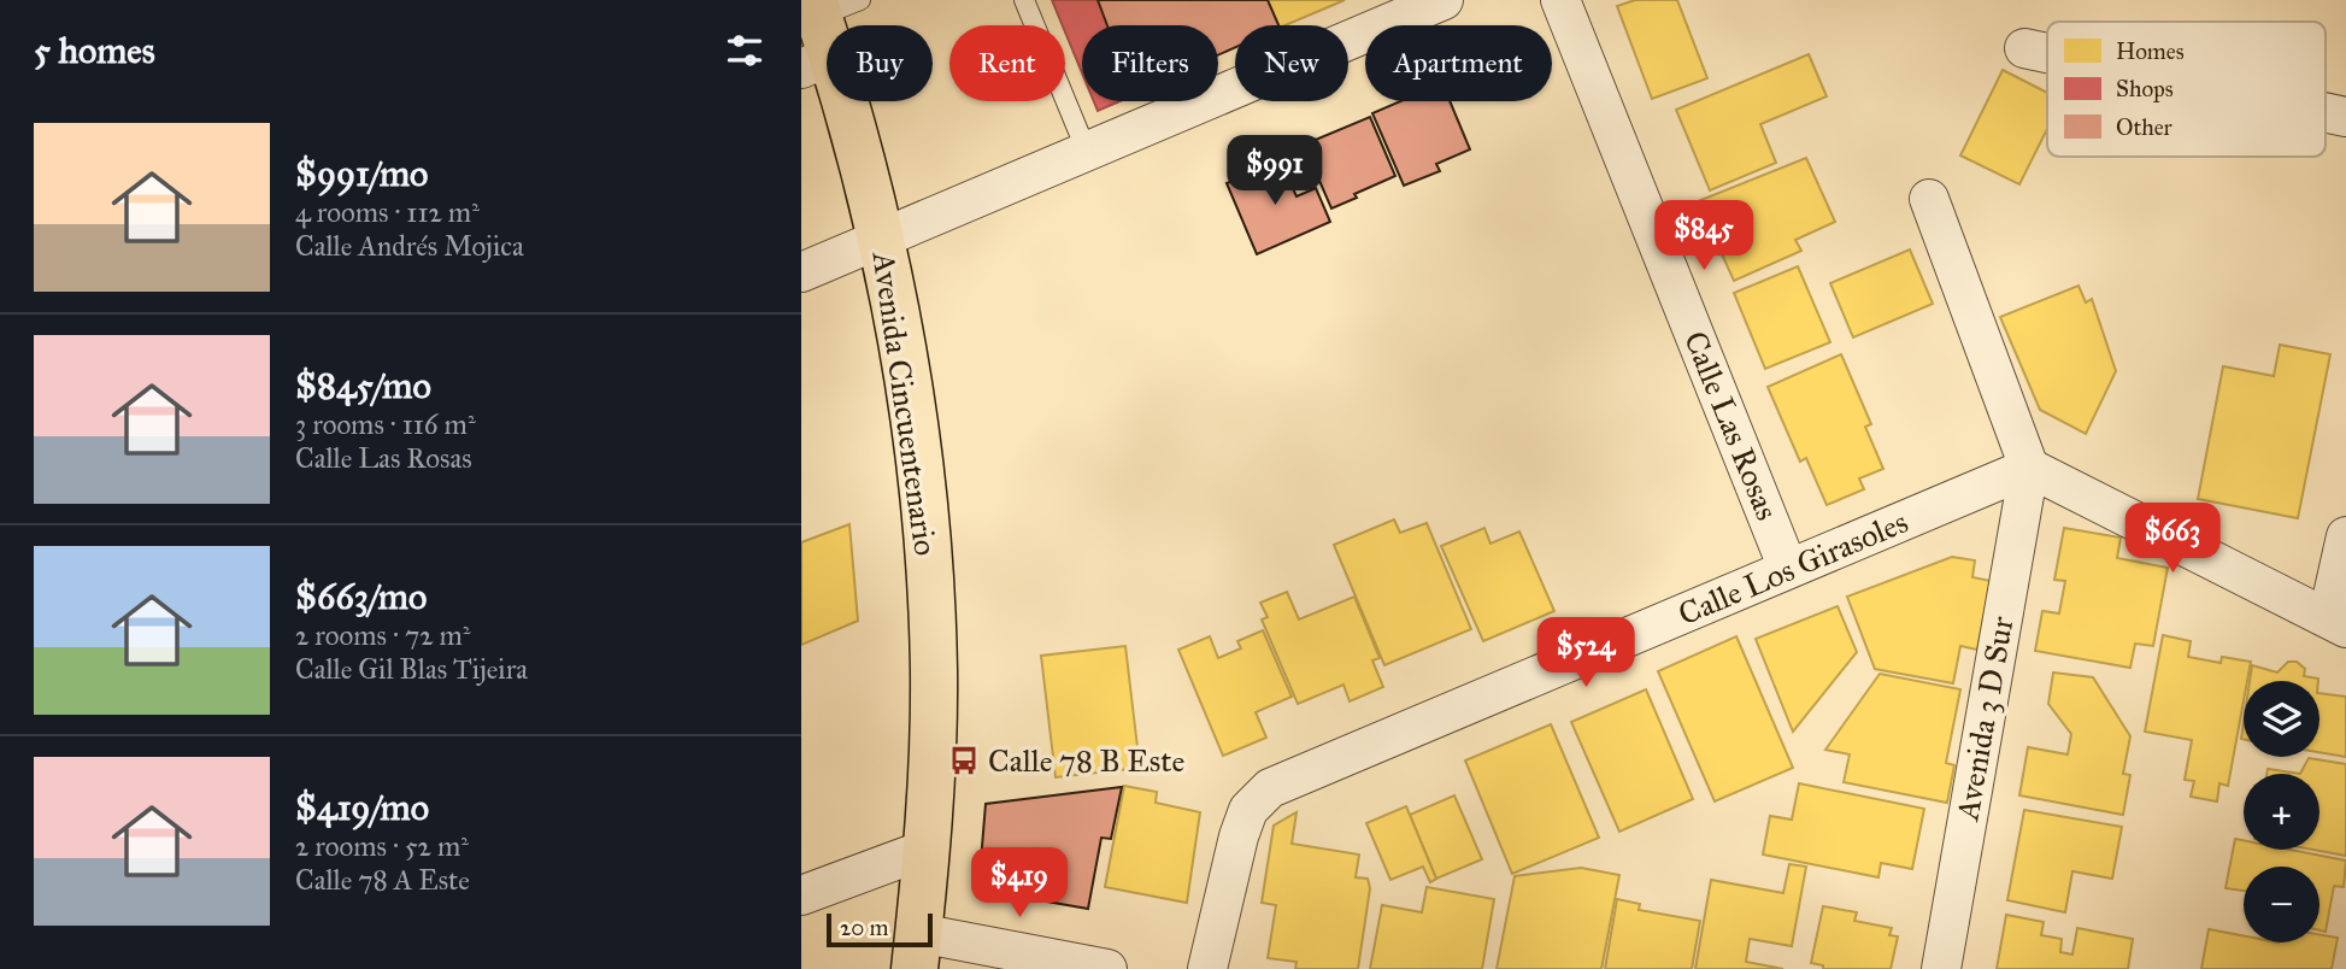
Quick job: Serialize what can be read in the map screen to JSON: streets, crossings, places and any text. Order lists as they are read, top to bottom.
{
  "streets": {
    "main road": ["Avenida Cincuentenario"],
    "street": ["Calle Las Rosas", "Calle Los Girasoles", "Avenida 3 D Sur"]
  },
  "crossings": [
    ["Calle Las Rosas", "Calle Los Girasoles"],
    ["Calle Los Girasoles", "Avenida 3 D Sur"]
  ],
  "places": {
    "bus stop": ["Calle 78 B Este"]
  },
  "legend": ["Homes", "Shops", "Other"],
  "scale_bar": "20 m",
  "page": {
    "heading": "5 homes",
    "chip": [
      "Buy",
      "Rent",
      "Filters",
      "New",
      "Apartment"
    ],
    "list": [
      {
        "name": "$991/mo",
        "note": "4 rooms · 112 m² · Calle Andrés Mojica"
      },
      {
        "name": "$845/mo",
        "note": "3 rooms · 116 m² · Calle Las Rosas"
      },
      {
        "name": "$663/mo",
        "note": "2 rooms · 72 m² · Calle Gil Blas Tijeira"
      },
      {
        "name": "$419/mo",
        "note": "2 rooms · 52 m² · Calle 78 A Este"
      }
    ],
    "price": [
      "$991",
      "$845",
      "$663",
      "$524",
      "$419"
    ],
    "map_buttons": ["+", "−"],
    "scale": "20 m"
  }
}
